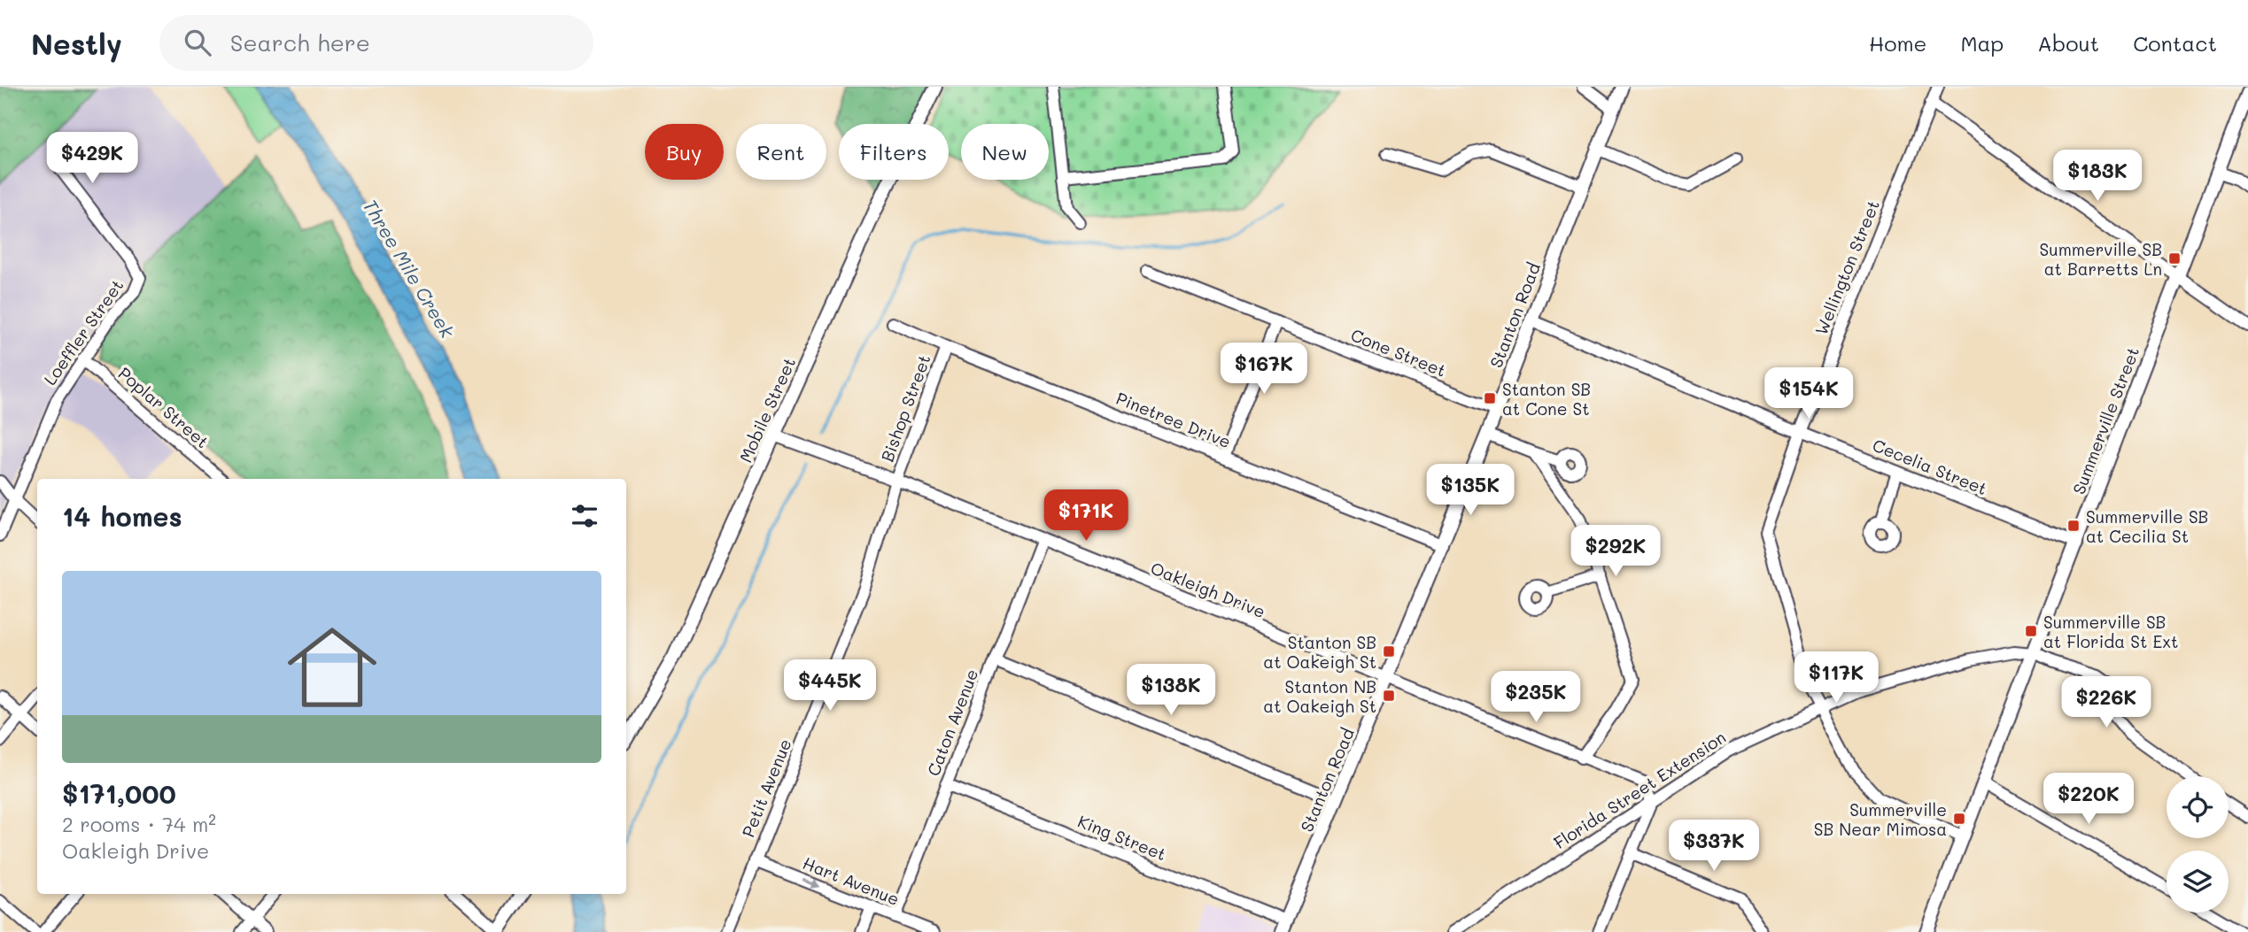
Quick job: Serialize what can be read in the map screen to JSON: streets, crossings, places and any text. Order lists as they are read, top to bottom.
{
  "streets": {
    "street": [
      "Wellington Street",
      "Stanton Road",
      "Loeffler Street",
      "Cone Street",
      "Poplar Street",
      "Bishop Street",
      "Mobile Street",
      "Pinetree Drive",
      "Summerville Street",
      "Cecelia Street",
      "Oakleigh Drive",
      "Caton Avenue",
      "Petit Avenue",
      "Florida Street Extension",
      "King Street",
      "Hart Avenue"
    ]
  },
  "crossings": [
    ["Wellington Street", "Cecelia Street"],
    ["Wellington Street", "Florida Street Extension"],
    ["Stanton Road", "Cone Street"],
    ["Stanton Road", "Pinetree Drive"],
    ["Stanton Road", "Cecelia Street"],
    ["Stanton Road", "Oakleigh Drive"],
    ["Stanton Road", "King Street"],
    ["Loeffler Street", "Poplar Street"],
    ["Bishop Street", "Pinetree Drive"],
    ["Bishop Street", "Oakleigh Drive"],
    ["Bishop Street", "Petit Avenue"],
    ["Mobile Street", "Oakleigh Drive"],
    ["Summerville Street", "Cecelia Street"],
    ["Summerville Street", "Florida Street Extension"],
    ["Oakleigh Drive", "Caton Avenue"],
    ["Oakleigh Drive", "Petit Avenue"],
    ["Oakleigh Drive", "Florida Street Extension"],
    ["Caton Avenue", "King Street"],
    ["Caton Avenue", "Hart Avenue"],
    ["Petit Avenue", "Hart Avenue"]
  ],
  "one_way": ["Hart Avenue"],
  "water": ["Three Mile Creek"],
  "places": {
    "transit": [
      "Summerville SB at Barretts Ln",
      "Stanton SB at Cone St",
      "Summerville SB at Cecilia St",
      "Summerville SB at Florida St Ext",
      "Stanton SB at Oakeigh St",
      "Stanton NB at Oakeigh St",
      "Summerville SB Near Mimosa"
    ]
  },
  "page": {
    "header": "Nestly",
    "search": "Search here",
    "nav": [
      "Home",
      "Map",
      "About",
      "Contact"
    ],
    "chip": [
      "Buy",
      "Rent",
      "Filters",
      "New"
    ],
    "price": [
      "$429K",
      "$183K",
      "$167K",
      "$154K",
      "$135K",
      "$171K",
      "$292K",
      "$117K",
      "$445K",
      "$138K",
      "$235K",
      "$226K",
      "$220K",
      "$337K"
    ],
    "heading": "14 homes",
    "list": [
      {
        "name": "$171,000",
        "note": "2 rooms · 74 m² · Oakleigh Drive"
      }
    ]
  }
}
